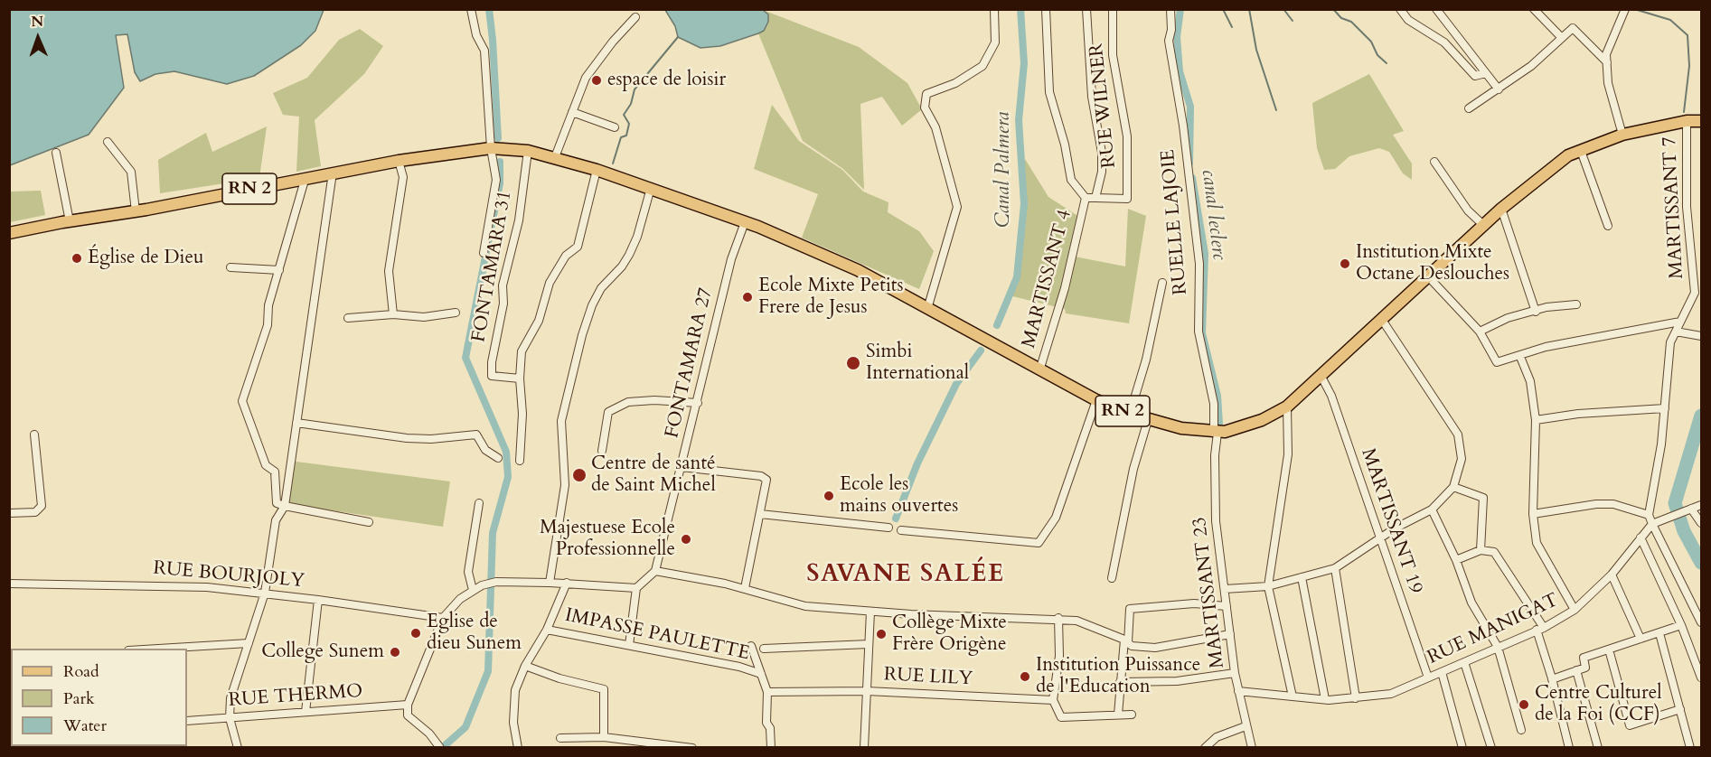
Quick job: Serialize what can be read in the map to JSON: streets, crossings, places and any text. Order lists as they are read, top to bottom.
{
  "streets": {
    "main road": ["RN 2"],
    "street": [
      "RUE WILNER",
      "MARTISSANT 7",
      "RUELLE LAJOIE",
      "FONTAMARA 31",
      "MARTISSANT 4",
      "FONTAMARA 27",
      "MARTISSANT 19",
      "RUE BOURJOLY",
      "MARTISSANT 23",
      "RUE MANIGAT",
      "IMPASSE PAULETTE",
      "RUE LILY",
      "RUE THERMO"
    ]
  },
  "crossings": [
    ["RN 2", "MARTISSANT 7"],
    ["RN 2", "RUELLE LAJOIE"],
    ["RN 2", "FONTAMARA 31"],
    ["RN 2", "MARTISSANT 4"],
    ["RN 2", "FONTAMARA 27"],
    ["RN 2", "MARTISSANT 19"],
    ["RN 2", "MARTISSANT 23"],
    ["RUELLE LAJOIE", "MARTISSANT 23"],
    ["MARTISSANT 19", "RUE MANIGAT"],
    ["MARTISSANT 23", "RUE MANIGAT"]
  ],
  "districts": ["SAVANE SALÉE"],
  "water": ["Canal Palmera", "canal leclerc"],
  "places": [
    "espace de loisir",
    "Église de Dieu",
    "Institution Mixte Octane Deslouches",
    "Ecole Mixte Petits Frere de Jesus",
    "Simbi International",
    "Centre de santé de Saint Michel",
    "Ecole les mains ouvertes",
    "Majestuese Ecole Professionnelle",
    "Eglise de dieu Sunem",
    "Collège Mixte Frère Origène",
    "College Sunem",
    "Institution Puissance de l'Education",
    "Centre Culturel de la Foi (CCF)"
  ],
  "legend": ["Road", "Park", "Water"],
  "north": "top"
}
